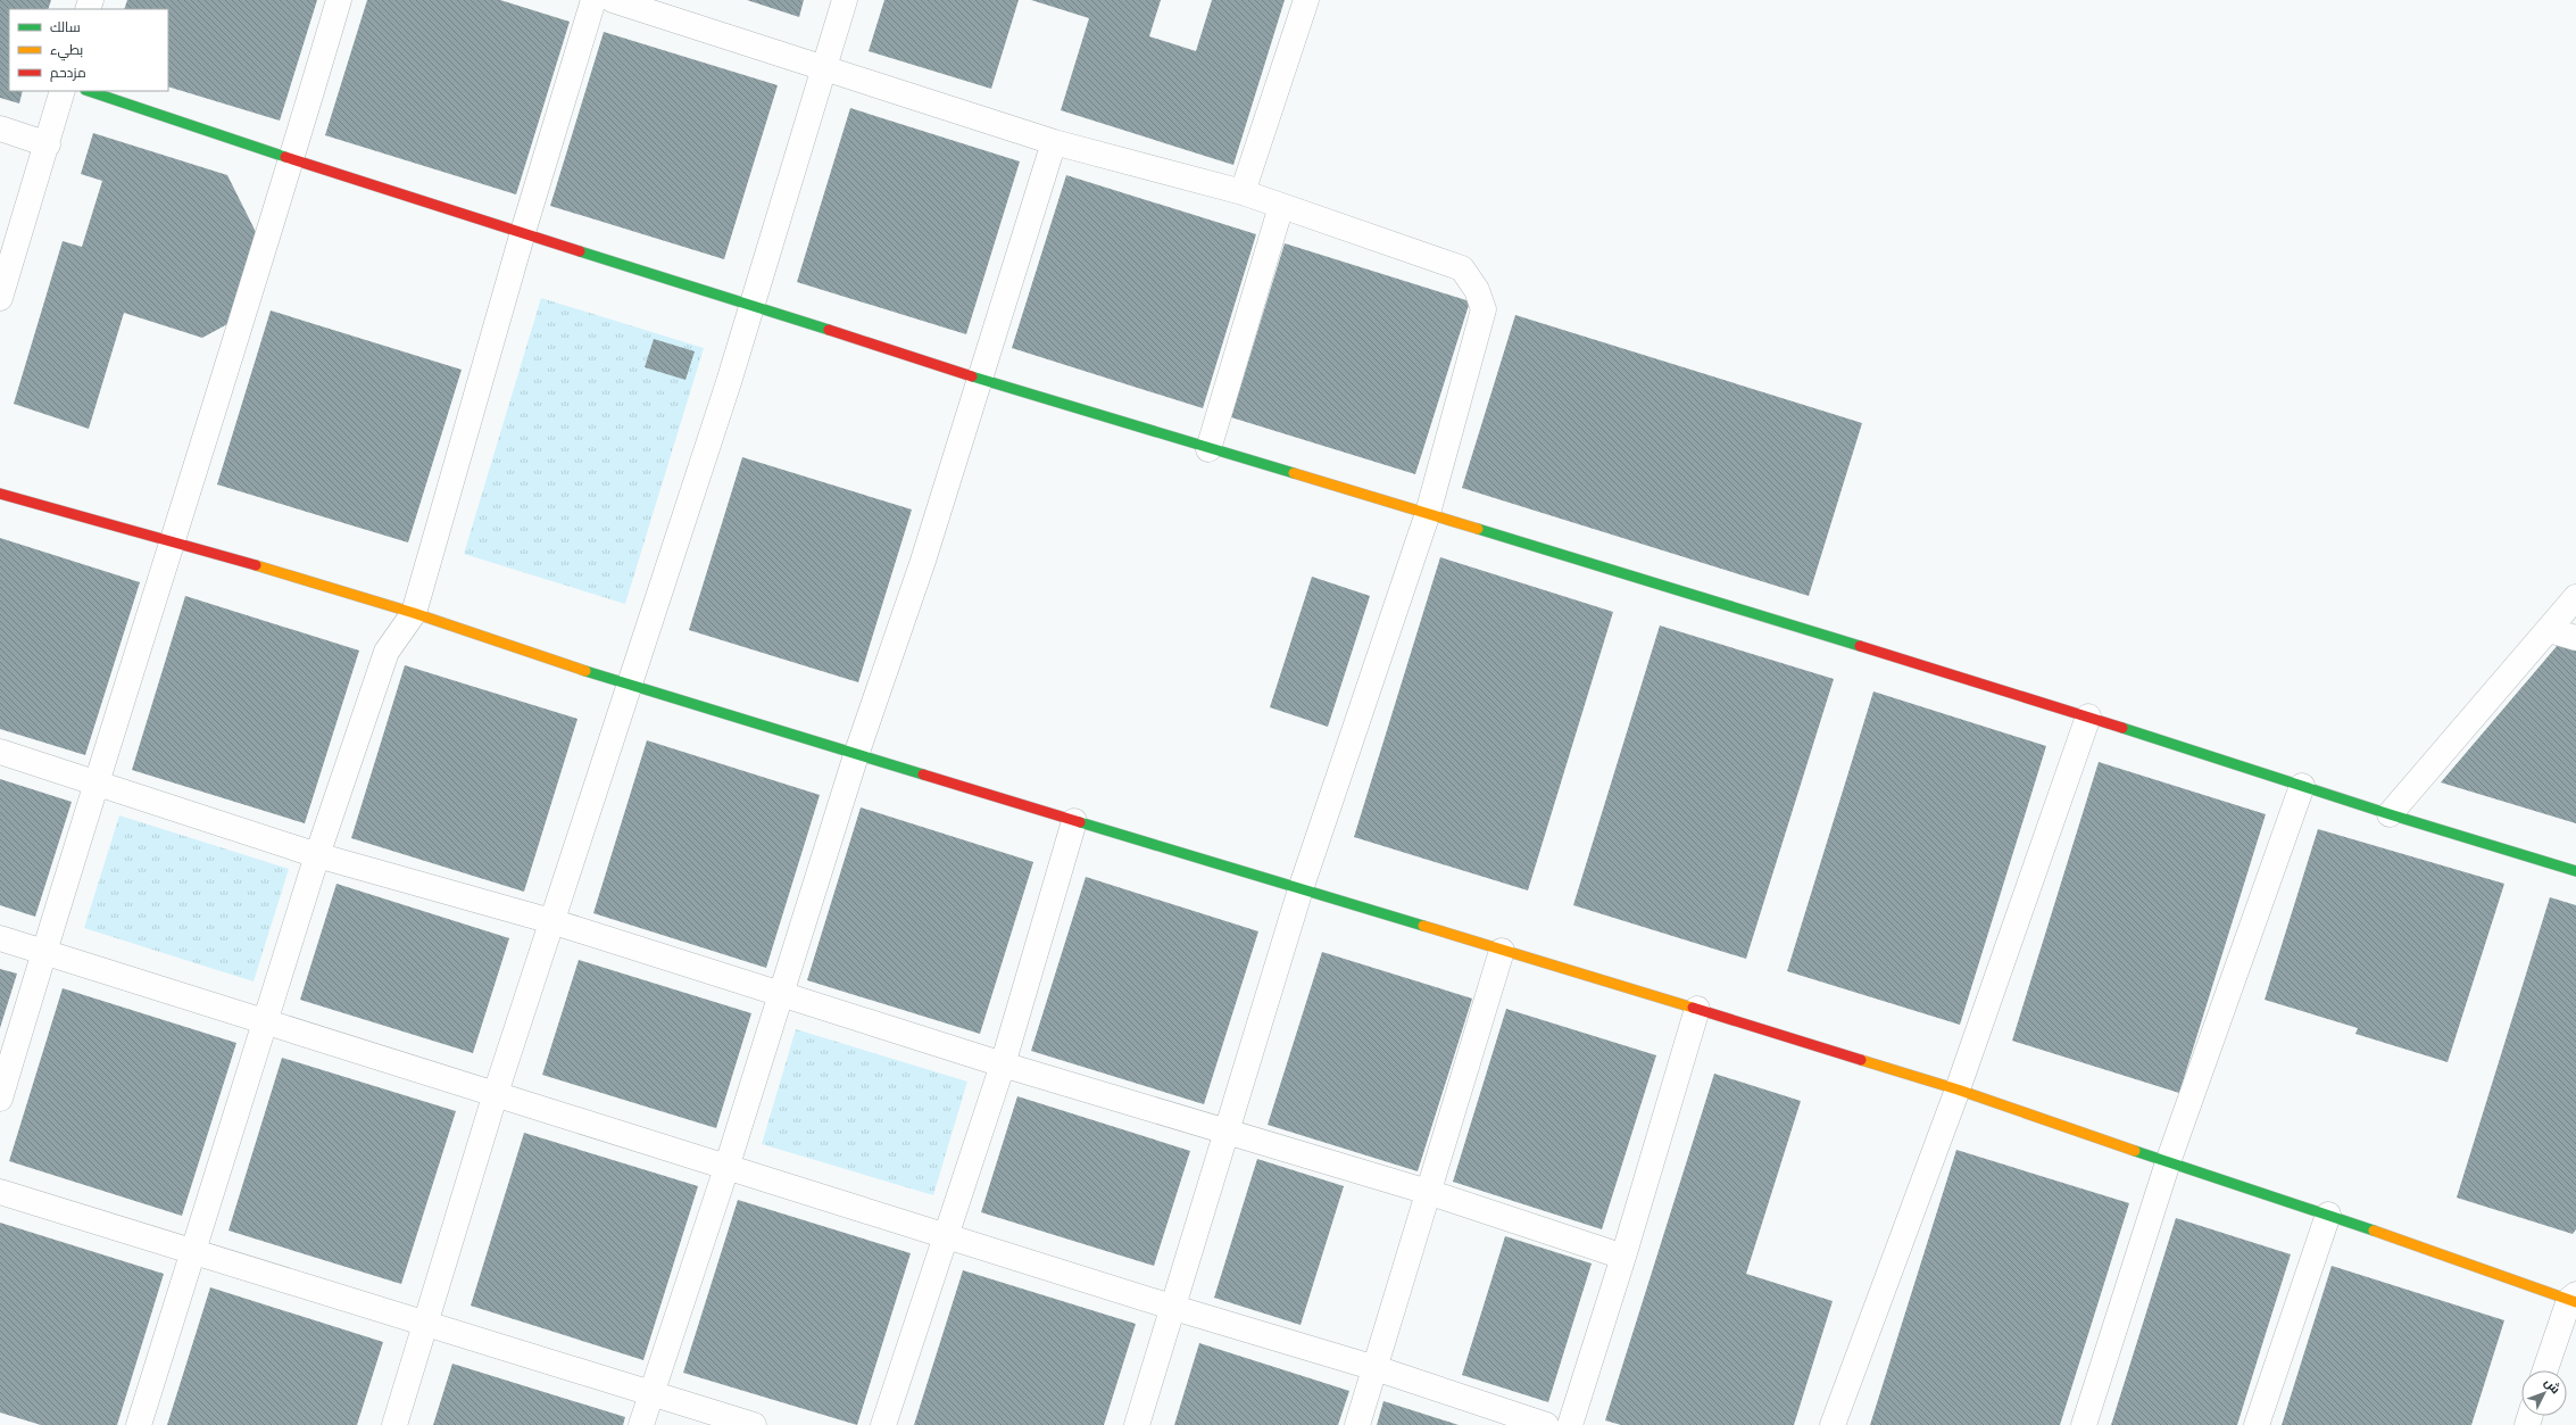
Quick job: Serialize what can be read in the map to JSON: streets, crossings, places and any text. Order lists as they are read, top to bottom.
{
  "legend": ["سالك", "بطيء", "مزدحم"],
  "north": "top right"
}
